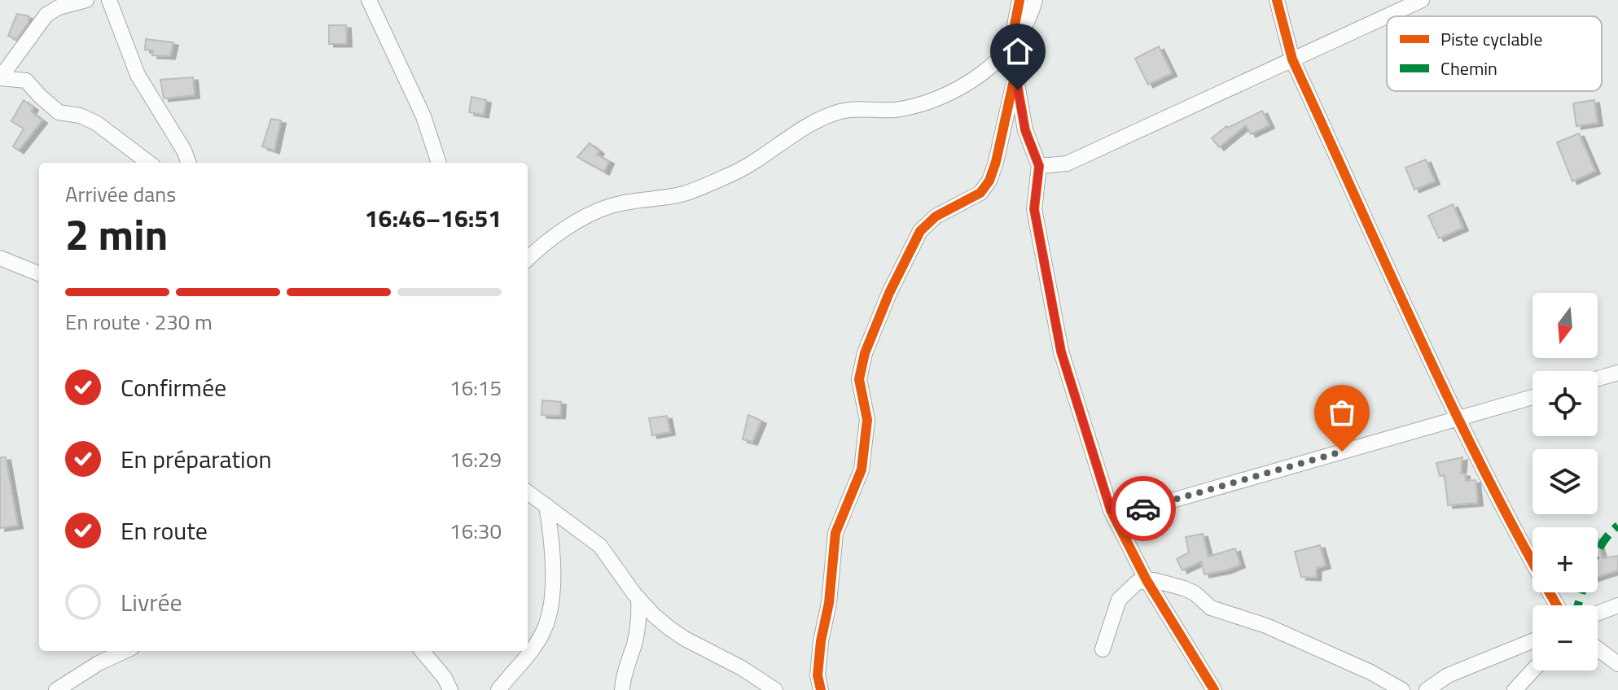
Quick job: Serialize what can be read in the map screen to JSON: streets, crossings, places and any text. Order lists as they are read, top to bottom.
{
  "legend": ["Piste cyclable", "Chemin"],
  "north": "bottom",
  "page": {
    "heading": ["2 min", "Arrivée dans", "16:46–16:51"],
    "bar": "En route · 230 m",
    "map_buttons": ["+", "−"],
    "list": [
      ["Confirmée", "16:15"],
      ["En préparation", "16:29"],
      ["En route", "16:30"],
      "Livrée"
    ]
  }
}
